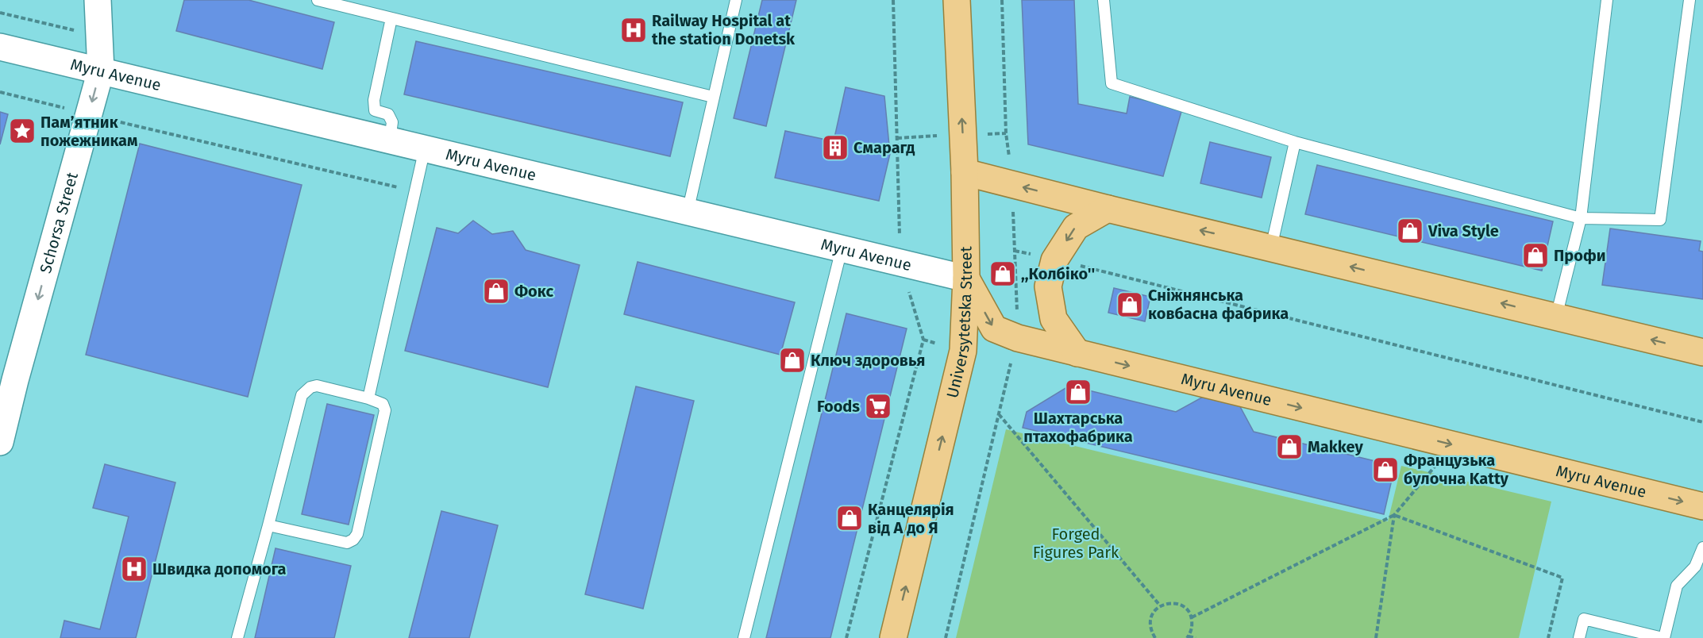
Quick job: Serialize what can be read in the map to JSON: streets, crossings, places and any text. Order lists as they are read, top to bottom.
{
  "streets": {
    "main road": ["Myru Avenue", "Universytetska Street"],
    "street": ["Schorsa Street"]
  },
  "crossings": [
    ["Myru Avenue", "Schorsa Street"],
    ["Myru Avenue", "Universytetska Street"]
  ],
  "one_way": ["Myru Avenue", "Schorsa Street", "Universytetska Street"],
  "parks": ["Forged Figures Park"],
  "places": {
    "hospital": ["Railway Hospital at the station Donetsk", "Швидка допомога"],
    "place": ["Памʼятник пожежникам"],
    "building": ["Смарагд"],
    "shop": [
      "Viva Style",
      "Профи",
      ",,Колбіко''",
      "Фокс",
      "Сніжнянська ковбасна фабрика",
      "Ключ здоровья",
      "Шахтарська птахофабрика",
      "Makkey",
      "Французька булочна Katty",
      "Канцелярія від А до Я"
    ],
    "supermarket": ["Foods"]
  }
}
